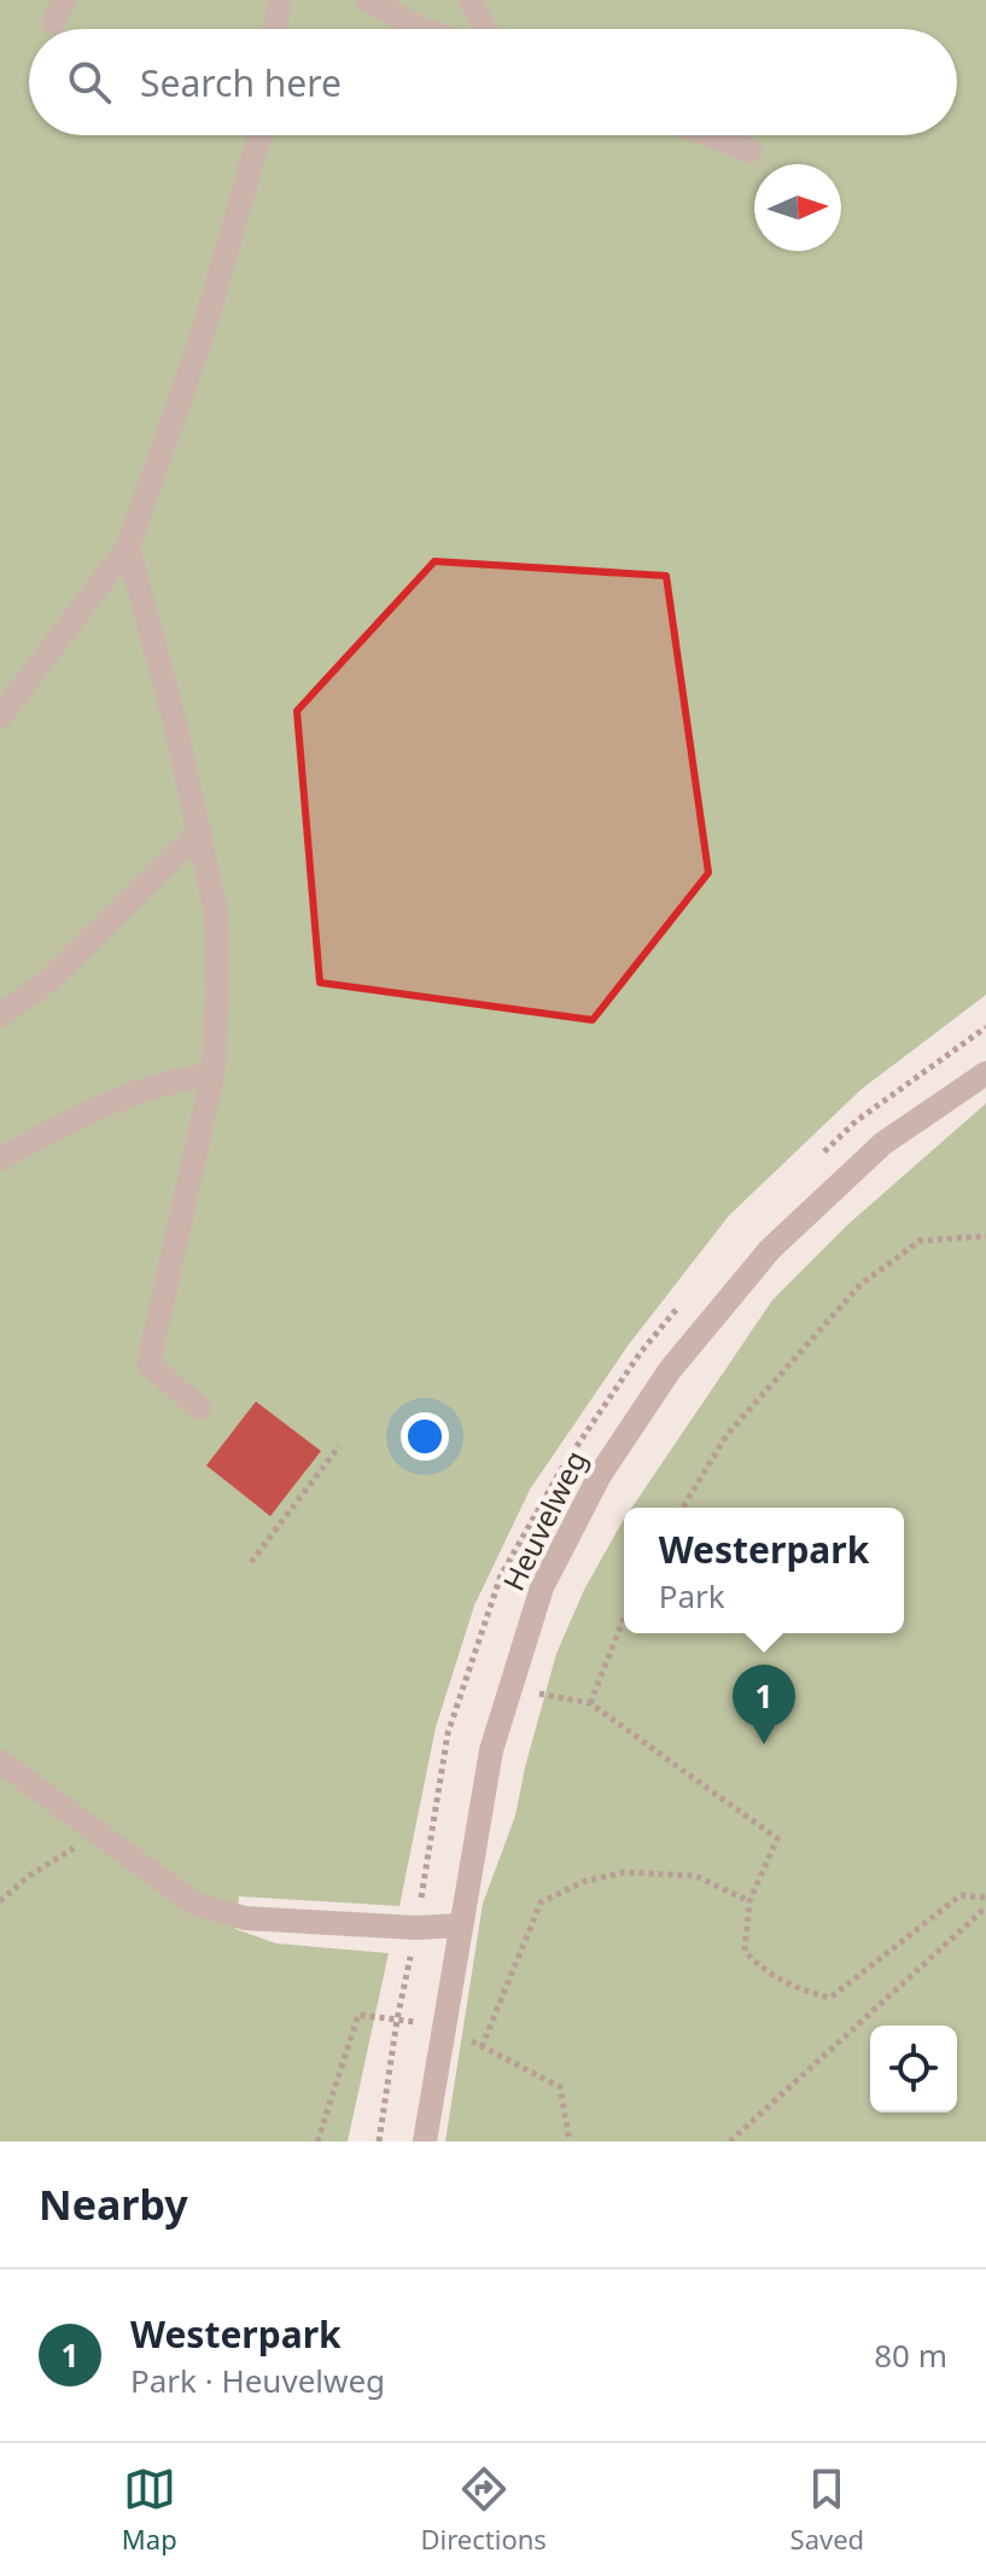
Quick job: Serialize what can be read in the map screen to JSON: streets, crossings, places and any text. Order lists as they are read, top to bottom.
{
  "streets": {
    "street": ["Heuvelweg"]
  },
  "north": "right",
  "page": {
    "search": "Search here",
    "popup": ["Westerpark", "Park"],
    "pins": "1",
    "heading": "Nearby",
    "list": [
      {
        "mark": "1",
        "name": "Westerpark",
        "note": "Park · Heuvelweg",
        "value": "80 m"
      }
    ],
    "nav": ["Map", "Directions", "Saved"]
  }
}
